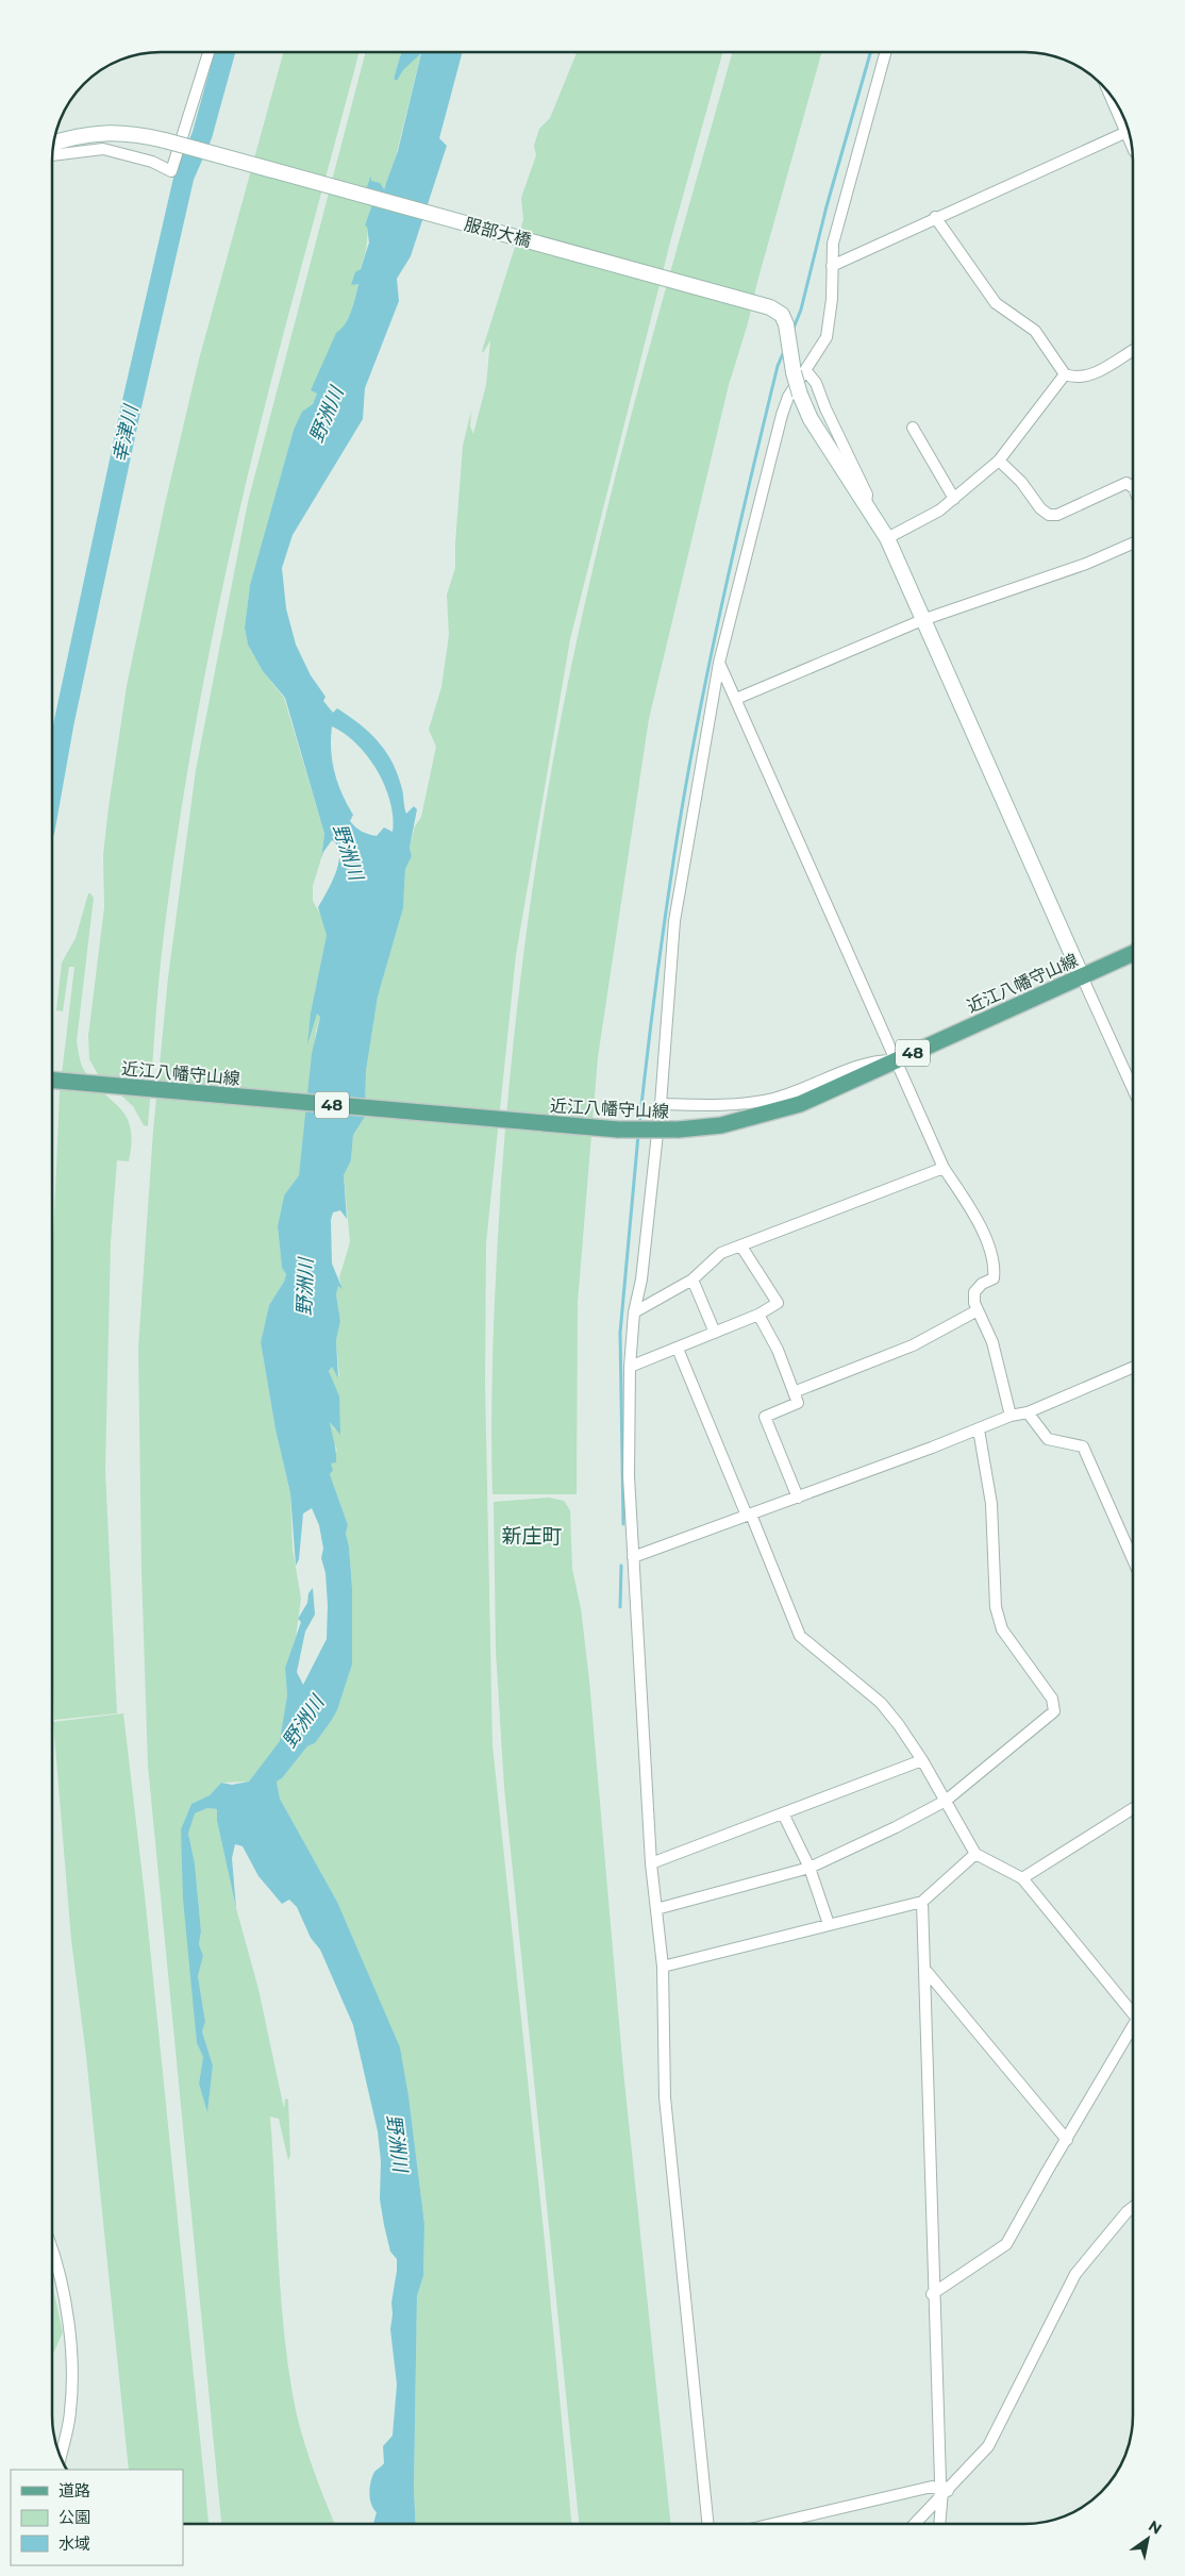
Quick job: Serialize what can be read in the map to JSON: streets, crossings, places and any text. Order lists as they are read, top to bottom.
{
  "streets": {
    "main road": ["近江八幡守山線", "48"],
    "street": ["服部大橋"]
  },
  "districts": ["新庄町"],
  "water": ["野洲川", "幸津川"],
  "legend": ["道路", "公園", "水域"],
  "north": "top right"
}
